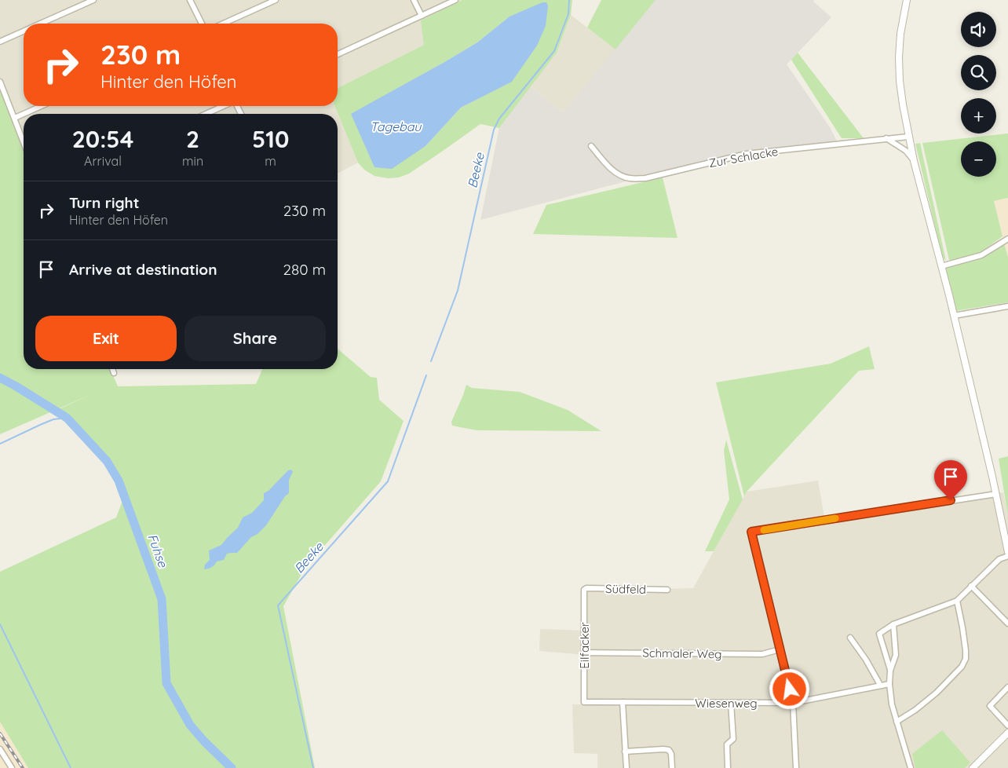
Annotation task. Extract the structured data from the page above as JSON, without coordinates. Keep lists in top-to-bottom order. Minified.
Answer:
{"streets":{"street":["Zur Schlacke","Südfeld","Eilfacker","Schmaler Weg","Wiesenweg"]},"crossings":[["Südfeld","Eilfacker"],["Eilfacker","Schmaler Weg"],["Eilfacker","Wiesenweg"]],"water":["Tagebau","Beeke","Fuhse"],"page":{"map_buttons":["+","−"],"turn":["230 m","Hinter den Höfen"],"eta":["20:54","Arrival","2","min","510","m"],"list":[{"name":"Turn right","note":"Hinter den Höfen","value":"230 m"},{"name":"Arrive at destination","value":"280 m"}],"buttons":["Exit","Share"]}}
